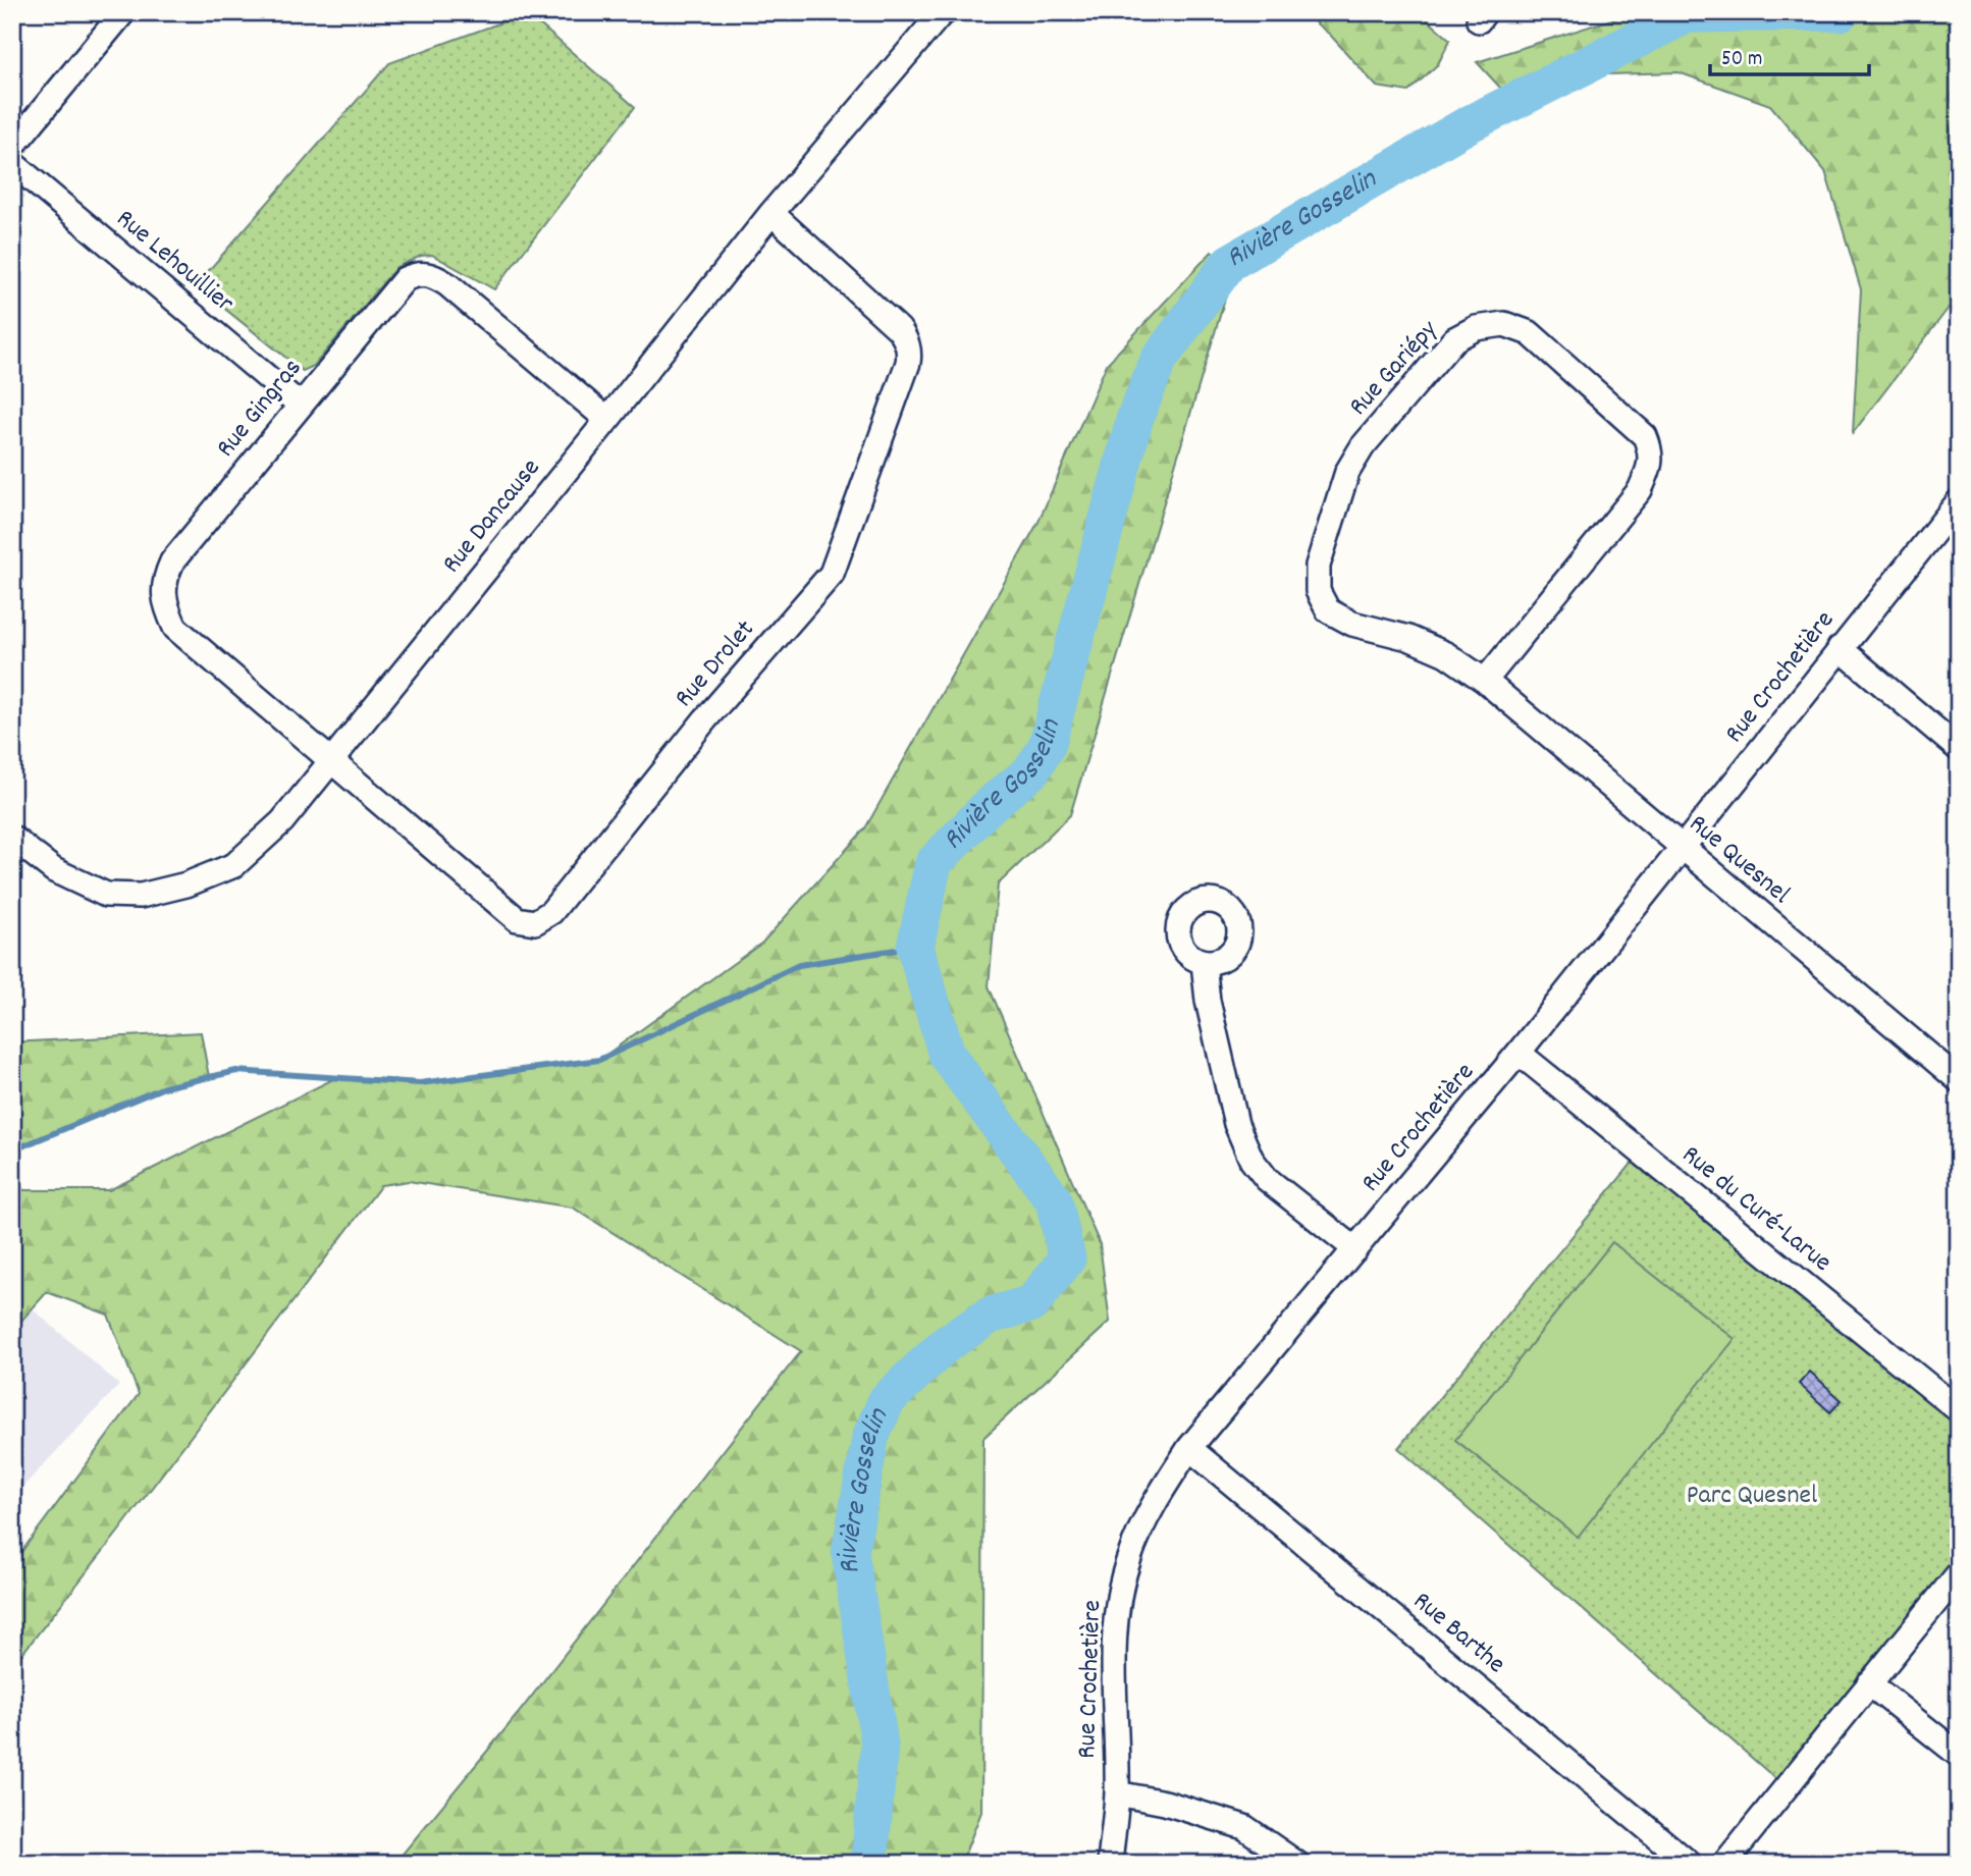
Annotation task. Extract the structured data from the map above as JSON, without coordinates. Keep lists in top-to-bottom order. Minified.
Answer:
{"streets":{"street":["Rue Lehouillier","Rue Gariépy","Rue Gingras","Rue Dancause","Rue Drolet","Rue Crochetière","Rue Quesnel","Rue du Curé-Larue","Rue Barthe"]},"crossings":[["Rue Lehouillier","Rue Gingras"],["Rue Gariépy","Rue Quesnel"],["Rue Gingras","Rue Dancause"],["Rue Gingras","Rue Drolet"],["Rue Dancause","Rue Drolet"],["Rue Crochetière","Rue Quesnel"],["Rue Crochetière","Rue du Curé-Larue"],["Rue Crochetière","Rue Barthe"]],"water":["Rivière Gosselin"],"parks":["Parc Quesnel"],"scale_bar":"50 m"}
